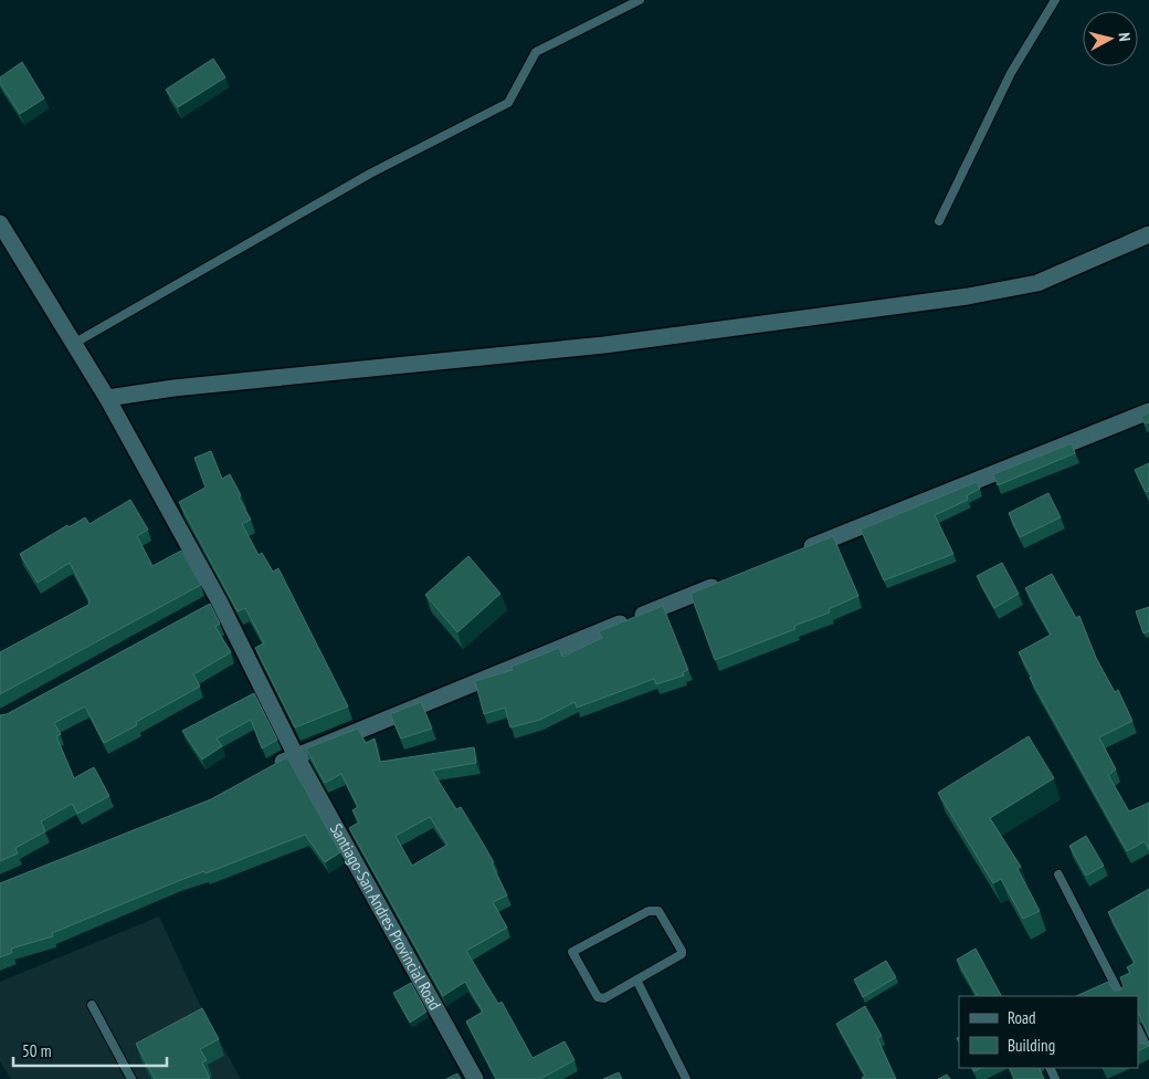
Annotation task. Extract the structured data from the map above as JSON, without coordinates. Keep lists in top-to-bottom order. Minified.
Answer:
{"streets":{"street":["Santiago-San Andres Provincial Road"]},"legend":["Road","Building"],"scale_bar":"50 m","north":"right"}
